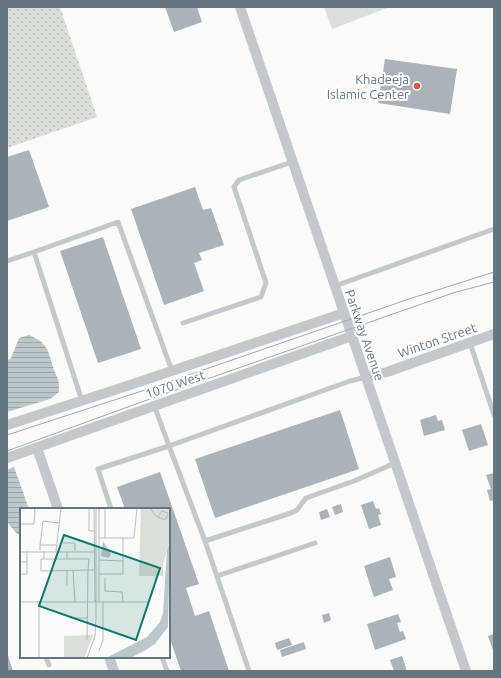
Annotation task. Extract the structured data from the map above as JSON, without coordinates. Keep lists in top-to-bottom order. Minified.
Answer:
{"streets":{"street":["Parkway Avenue","Winton Street","1070 West"]},"crossings":[["Parkway Avenue","Winton Street"],["Parkway Avenue","1070 West"]],"places":["Khadeeja Islamic Center"]}
